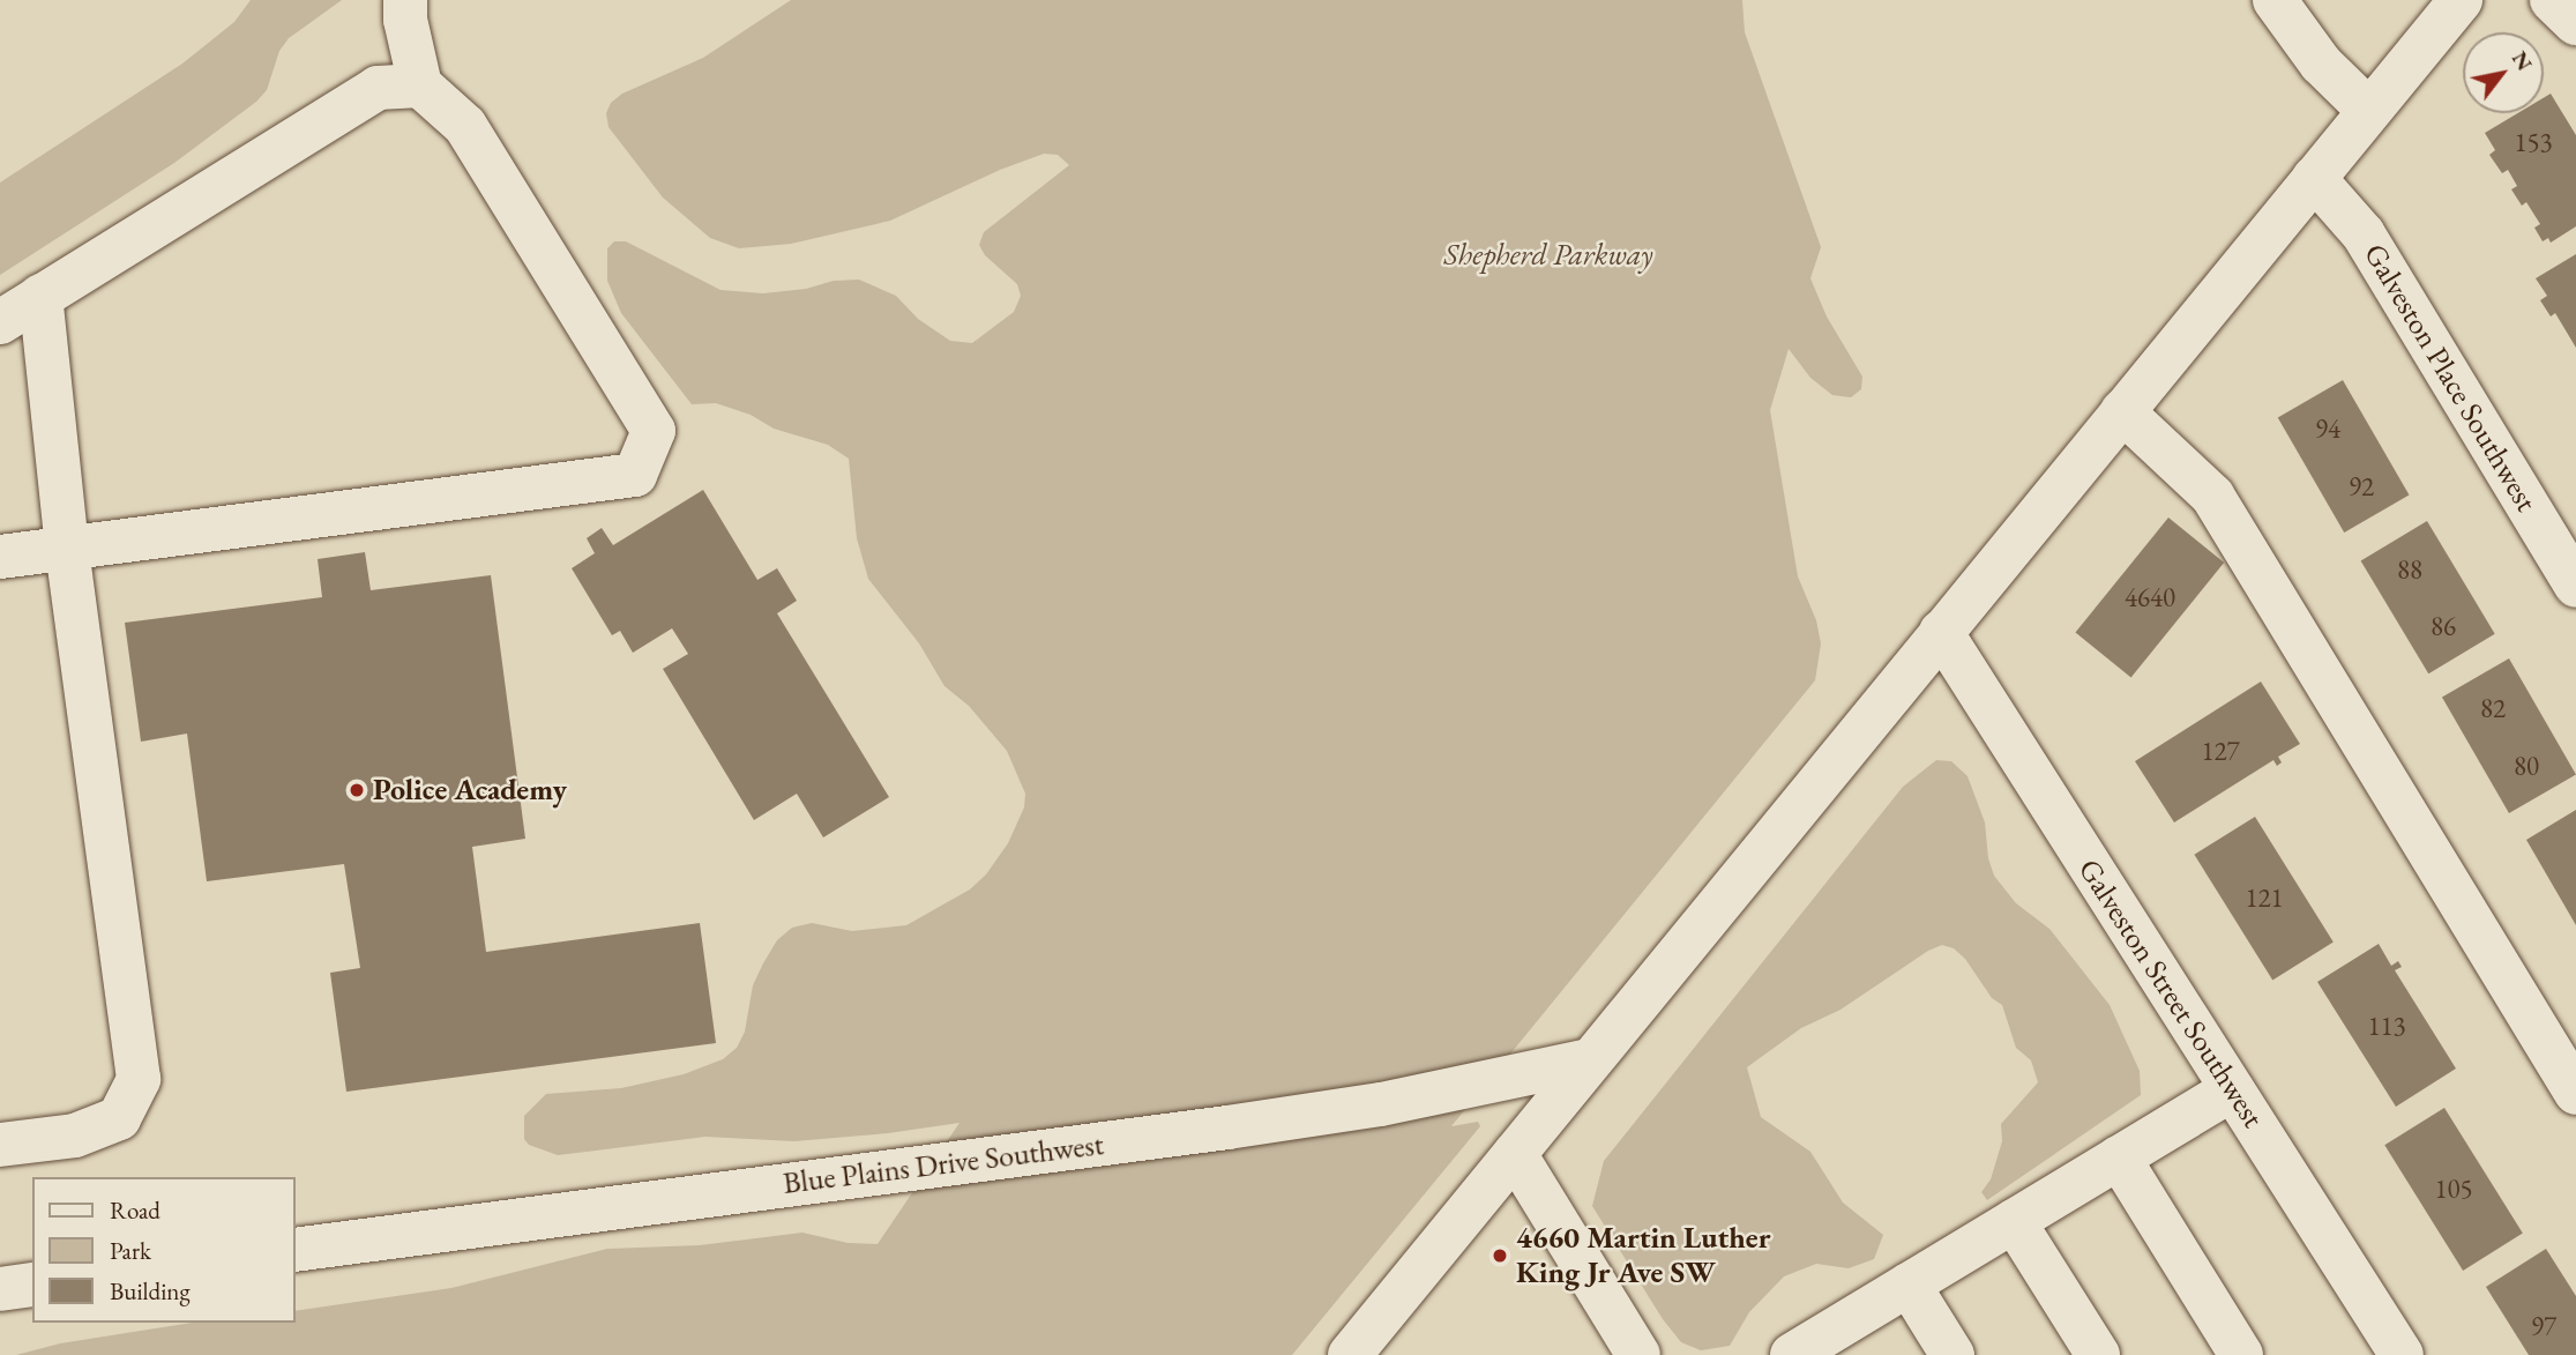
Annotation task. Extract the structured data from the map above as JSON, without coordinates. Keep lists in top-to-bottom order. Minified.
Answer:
{"streets":{"street":["Galveston Place Southwest","Galveston Street Southwest","Blue Plains Drive Southwest"]},"parks":["Shepherd Parkway"],"places":["Police Academy","4660 Martin Luther King Jr Ave SW"],"house_numbers":["153","94","92","88","4640","86","82","127","80","121","113","105","97"],"legend":["Road","Park","Building"],"north":"top right"}
